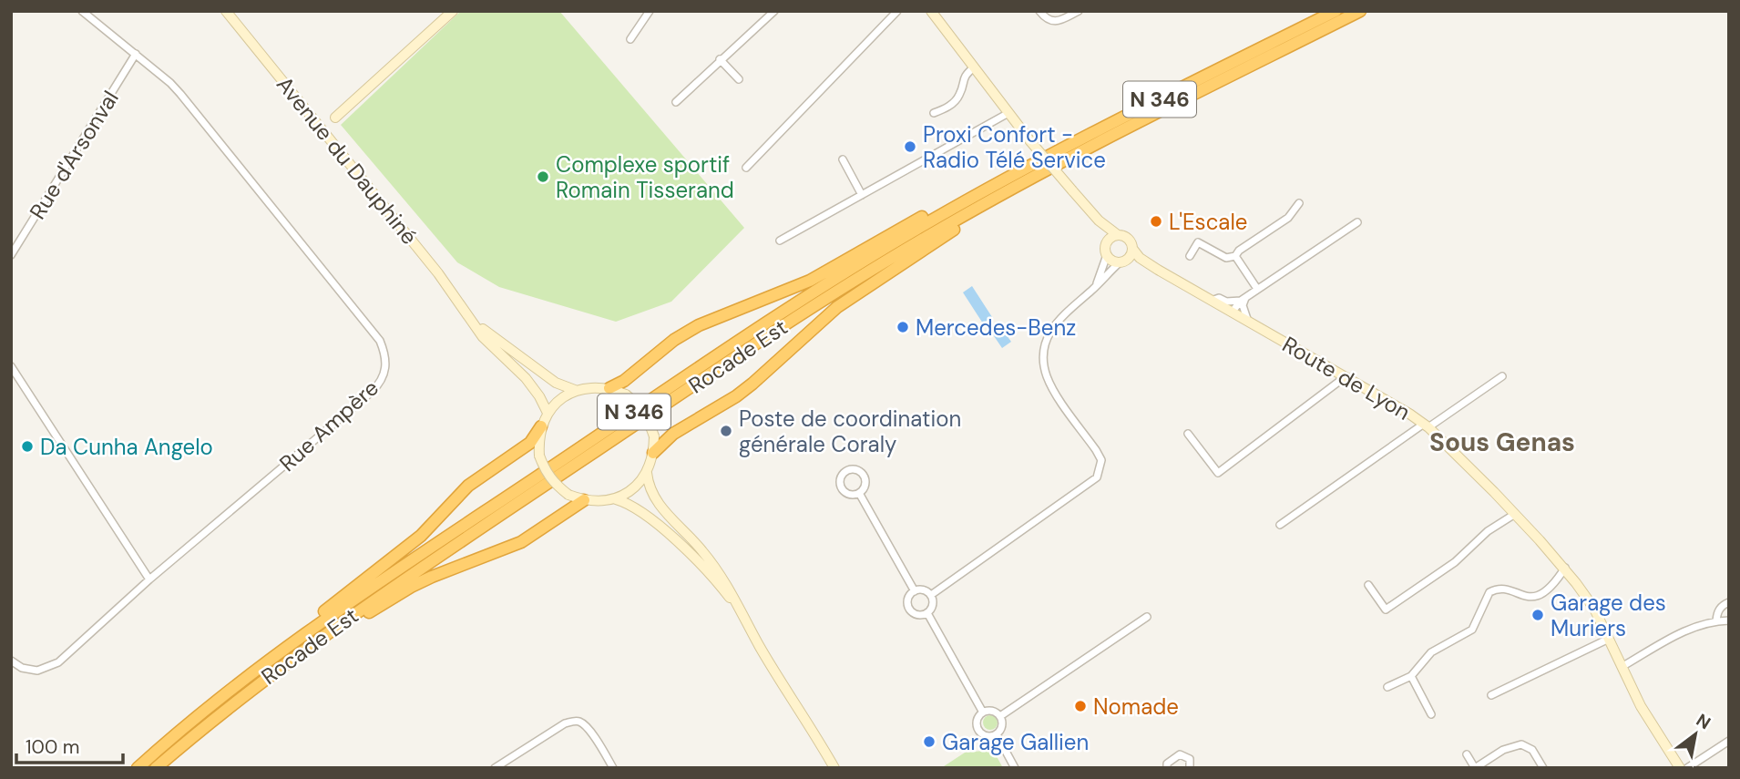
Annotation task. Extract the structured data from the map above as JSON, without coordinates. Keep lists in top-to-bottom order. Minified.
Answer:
{"streets":{"highway":["N 346","Rocade Est"],"main road":["Avenue du Dauphiné","Route de Lyon"],"street":["Rue d'Arsonval","Rue Ampère"]},"crossings":[["Rue d'Arsonval","Rue Ampère"]],"districts":["Sous Genas"],"places":["Proxi Confort - Radio Télé Service","Complexe sportif Romain Tisserand","L'Escale","Mercedes-Benz","Poste de coordination générale Coraly","Da Cunha Angelo","Garage des Muriers","Nomade","Garage Gallien"],"scale_bar":"100 m","north":"top right"}
